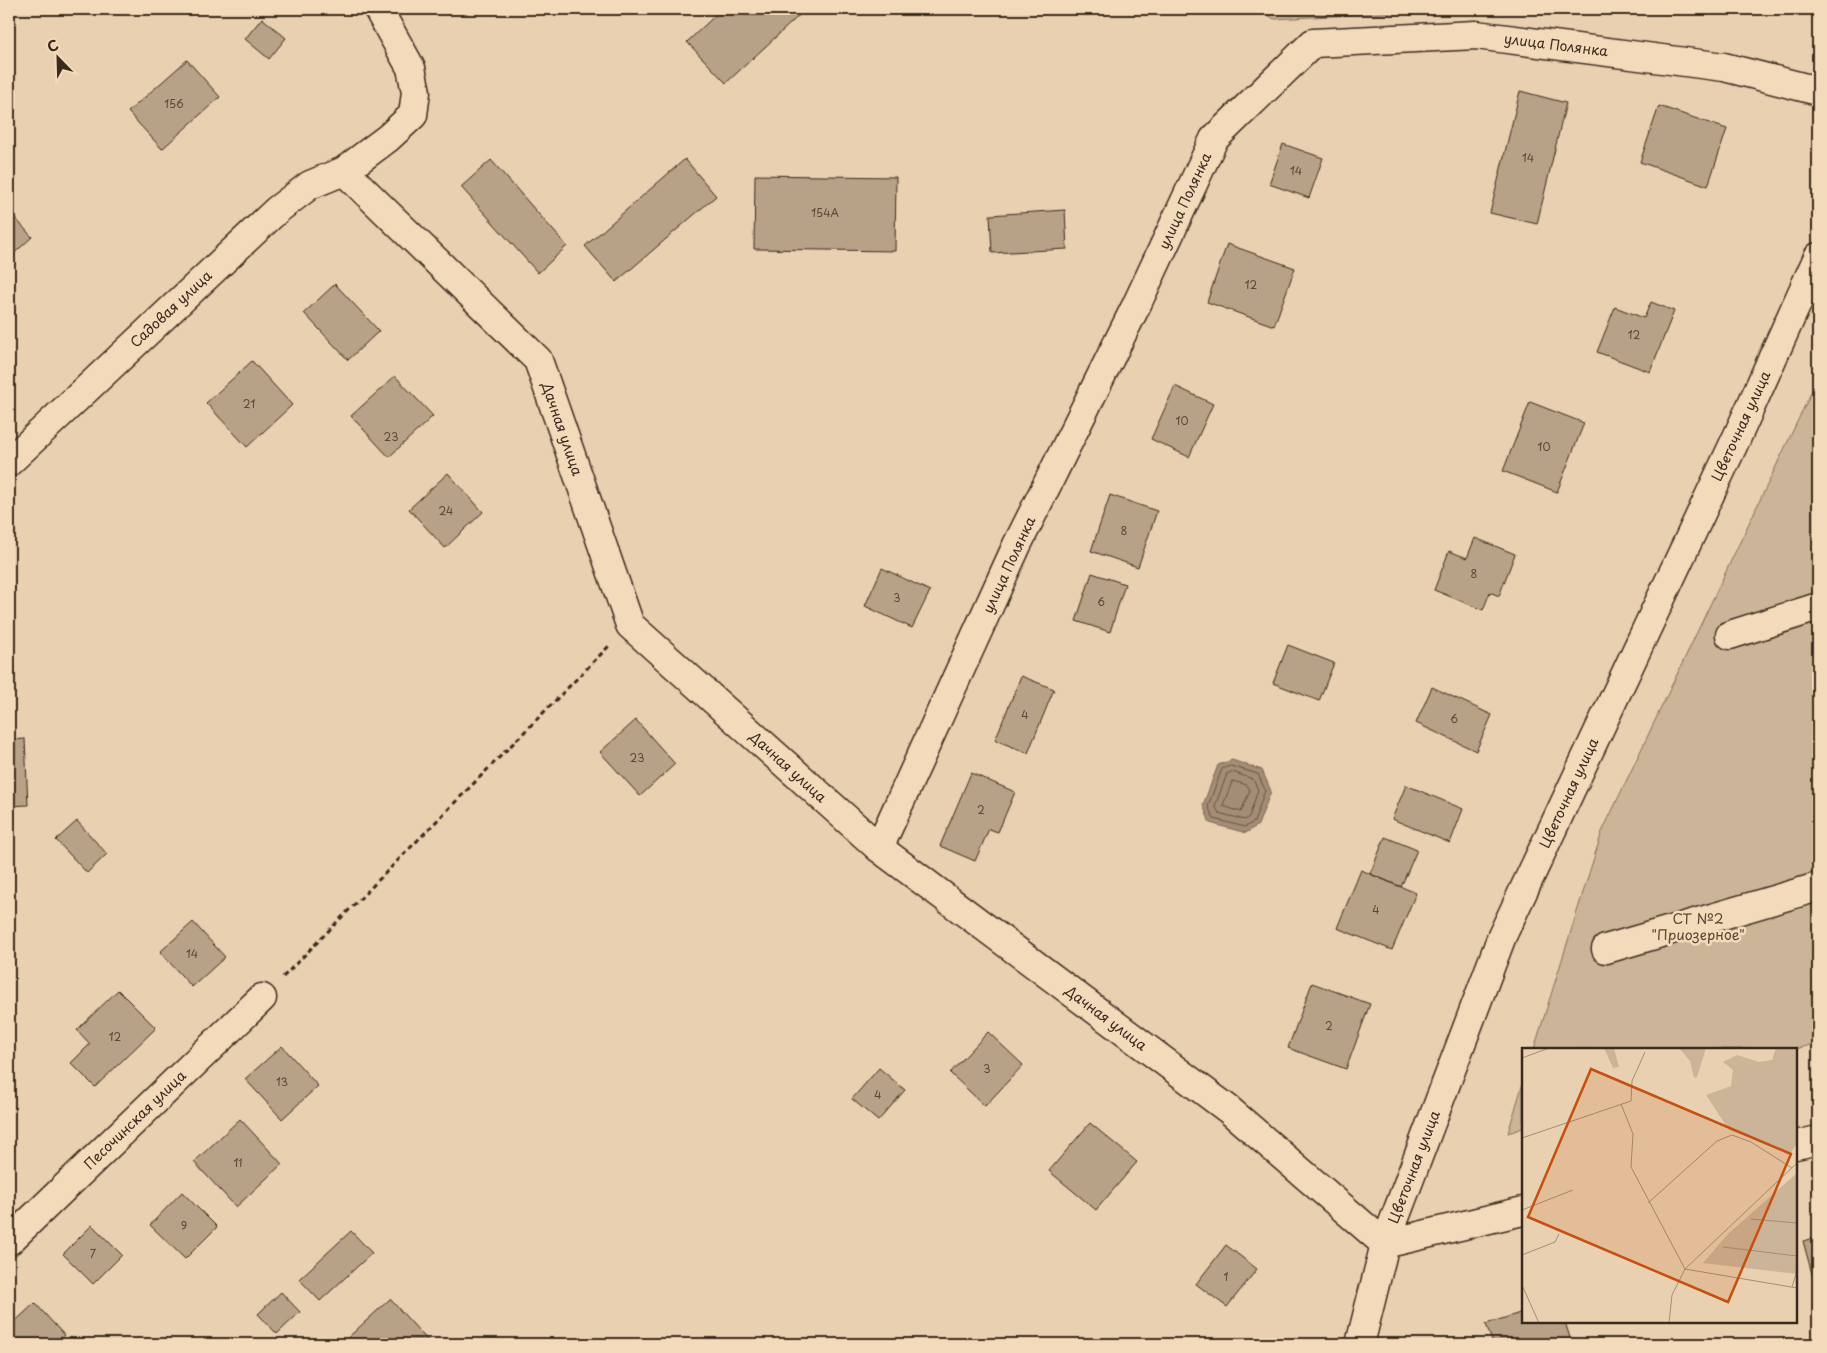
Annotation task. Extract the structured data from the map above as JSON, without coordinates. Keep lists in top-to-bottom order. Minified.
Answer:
{"streets":{"street":["улица Полянка","Садовая улица","Цветочная улица","Дачная улица","Песочинская улица"]},"crossings":[["улица Полянка","Дачная улица"],["Садовая улица","Дачная улица"],["Цветочная улица","Дачная улица"]],"parks":["СТ №2 \"Приозерное\""],"house_numbers":["156","14","14","154А","12","12","21","10","23","10","24","8","8","3","6","4","6","23","2","4","14","2","12","3","13","4","11","9","7","1"],"north":"top left"}
